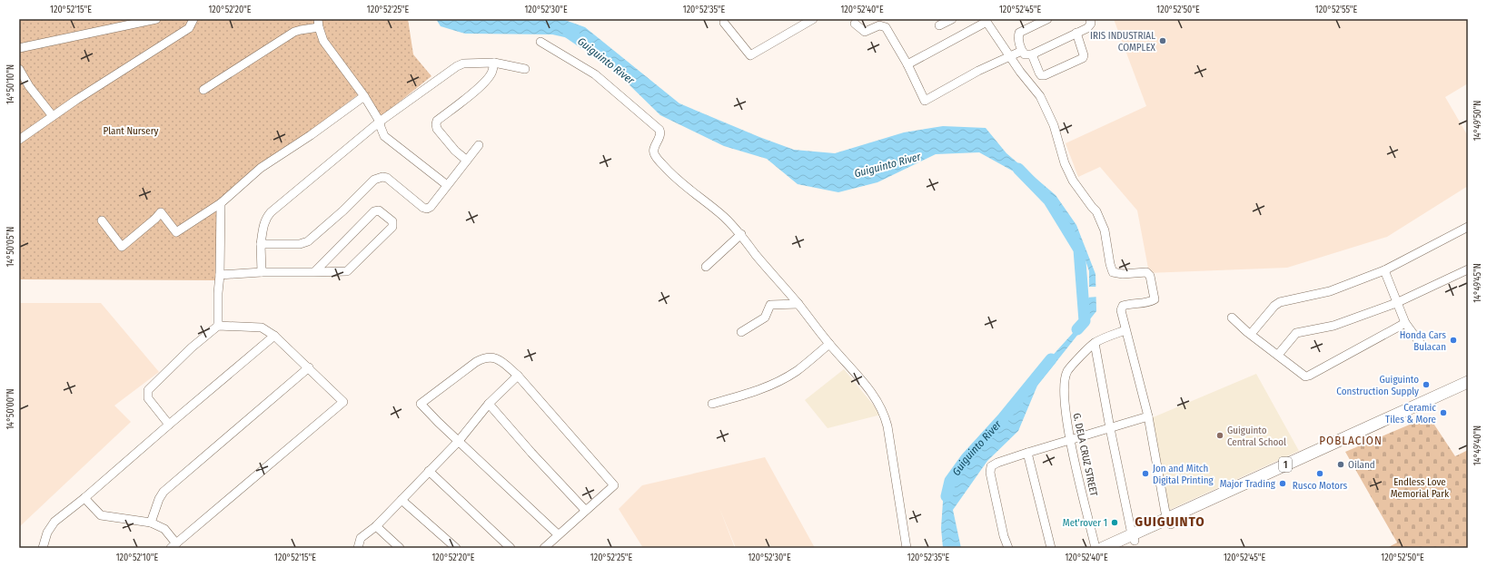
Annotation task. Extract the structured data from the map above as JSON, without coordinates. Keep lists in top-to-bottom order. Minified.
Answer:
{"streets":{"highway":["1"],"street":["G. DELA CRUZ STREET"]},"districts":["POBLACION","GUIGUINTO"],"water":["Guiguinto River"],"parks":["Plant Nursery","Endless Love Memorial Park"],"places":["IRIS INDUSTRIAL COMPLEX","Honda Cars Bulacan","Guiguinto Construction Supply","Ceramic Tiles & More","Guiguinto Central School","Oiland","Jon and Mitch Digital Printing","Rusco Motors","Major Trading","Met'rover 1"],"coordinates":["120°52'15\"E","120°52'20\"E","120°52'25\"E","120°52'30\"E","120°52'35\"E","120°52'40\"E","120°52'45\"E","120°52'50\"E","120°52'55\"E","14°50'10\"N","14°49'50\"N","14°50'05\"N","14°49'45\"N","14°50'00\"N","14°49'40\"N","120°52'10\"E"]}
